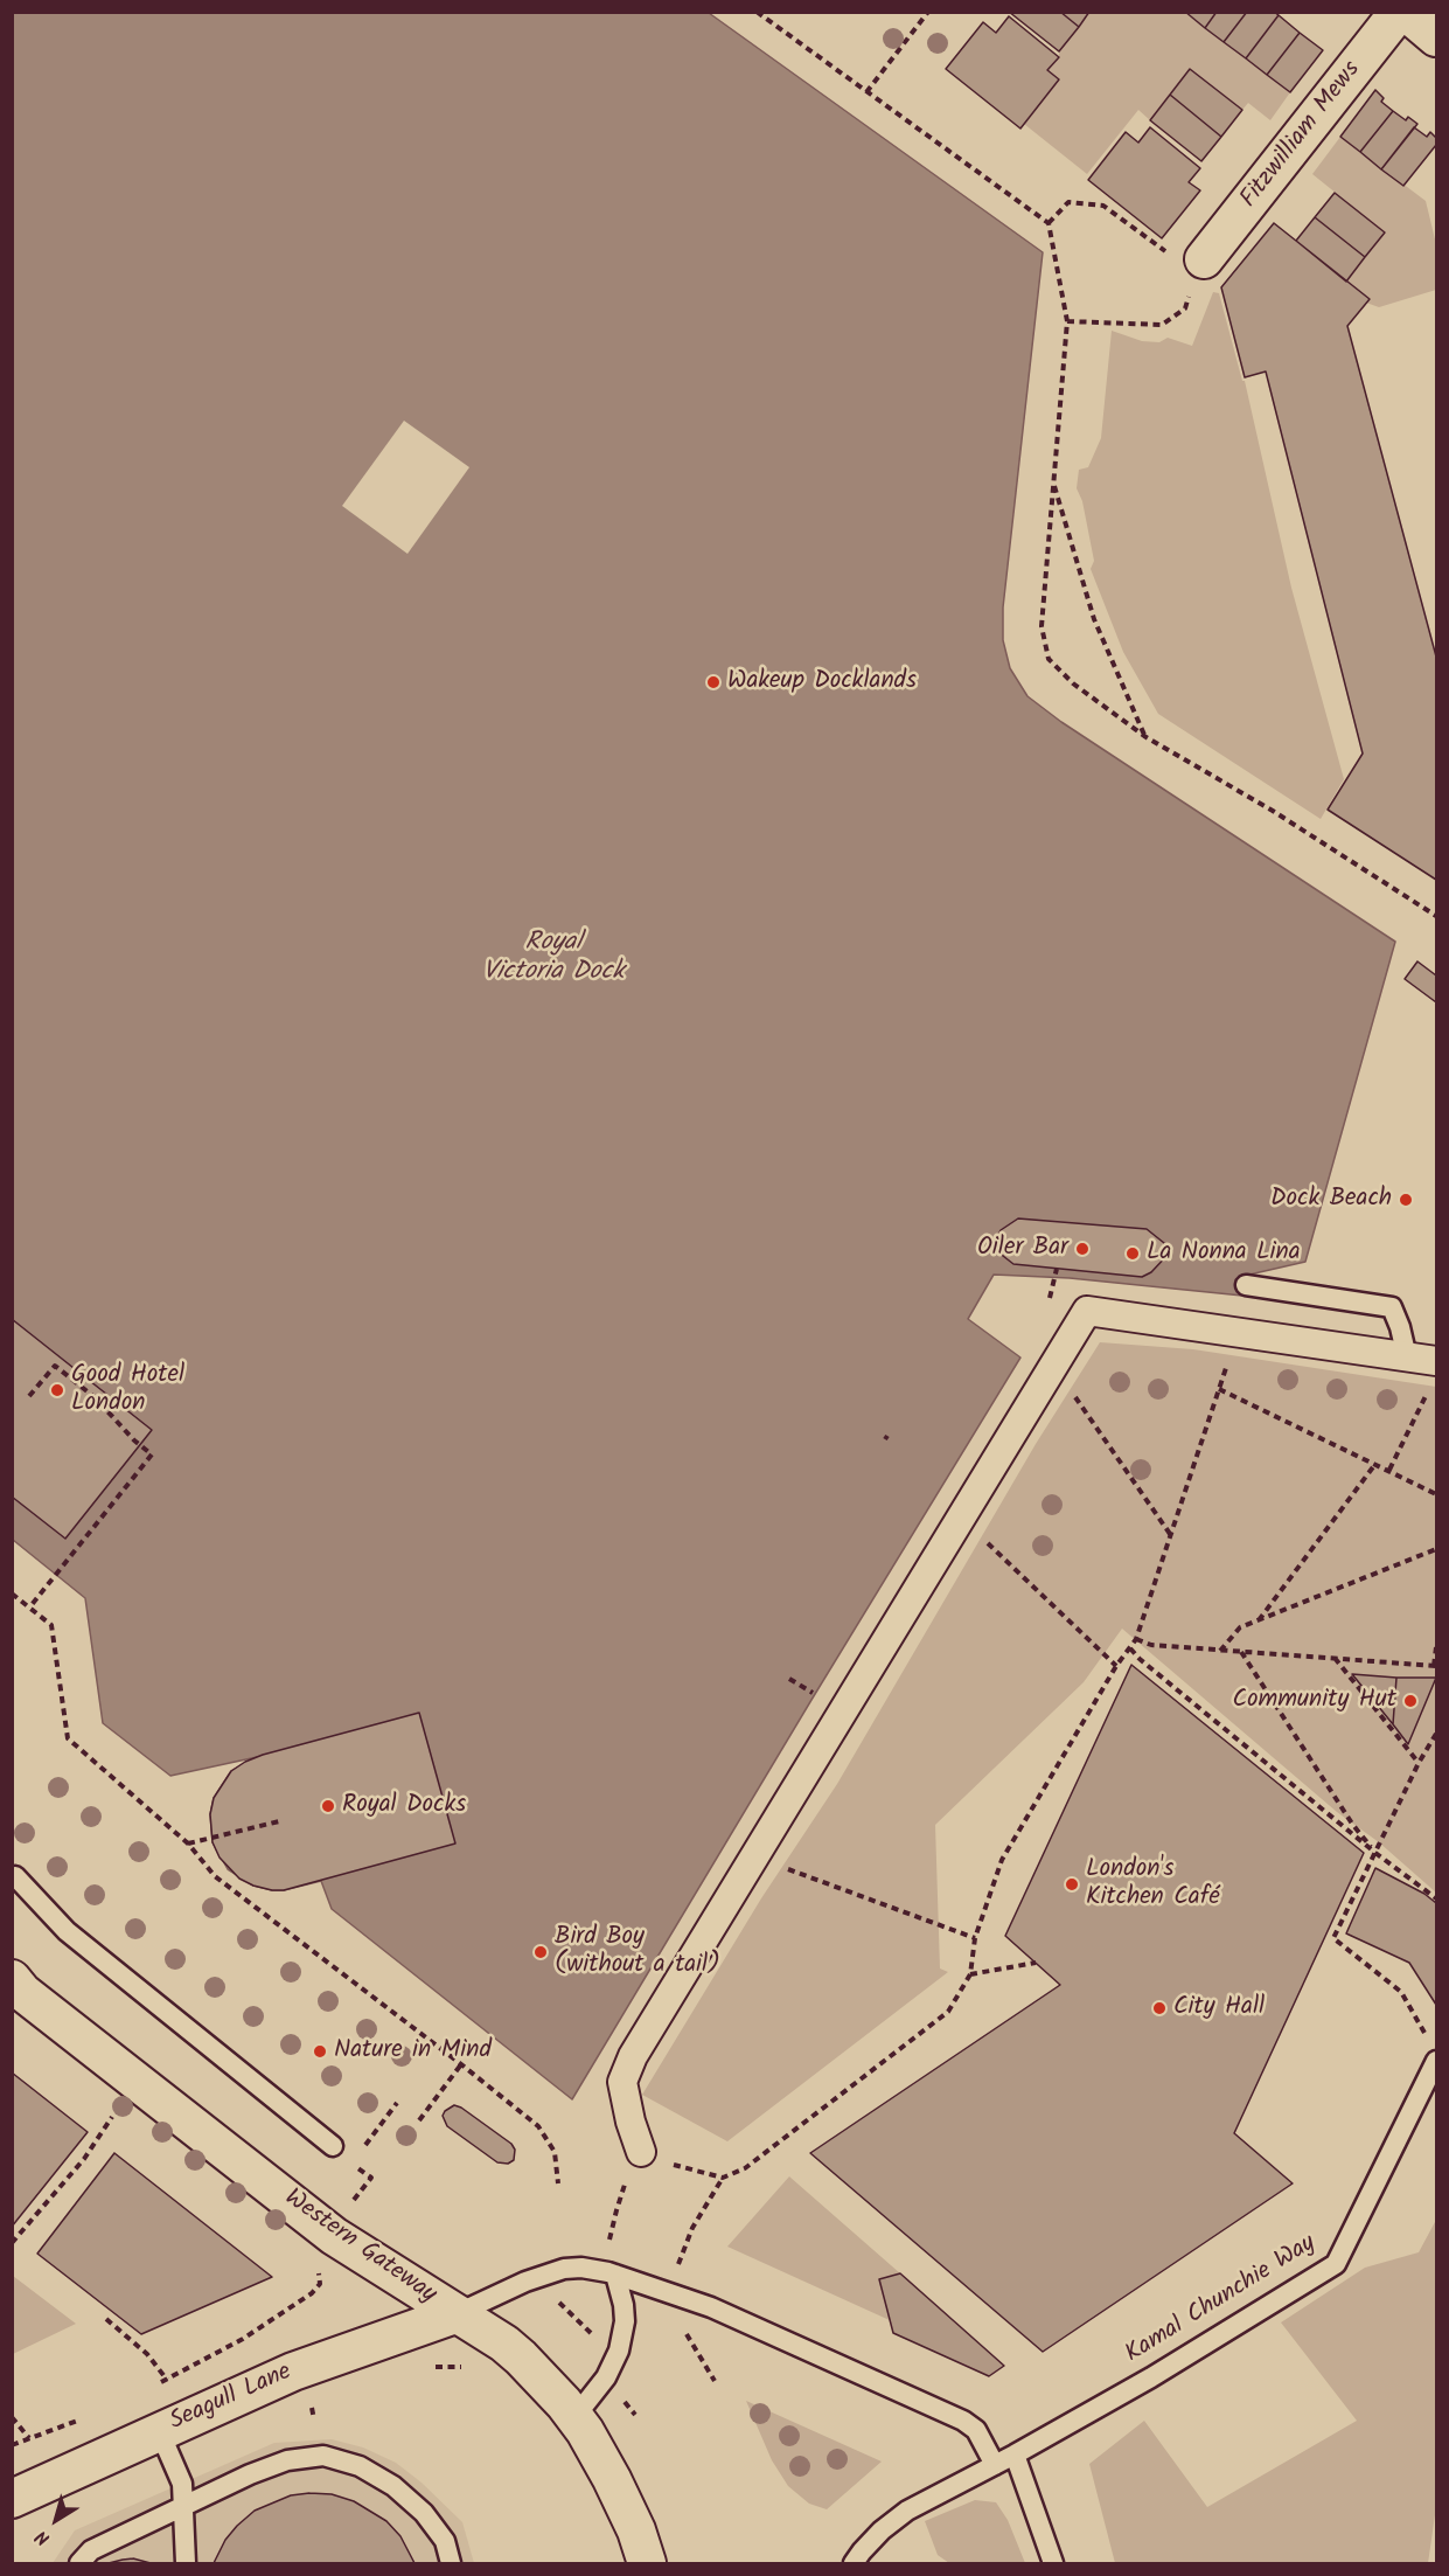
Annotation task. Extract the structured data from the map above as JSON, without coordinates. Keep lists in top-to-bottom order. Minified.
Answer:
{"streets":{"street":["Fitzwilliam Mews","Western Gateway","Seagull Lane"],"lane":["Kamal Chunchie Way"]},"crossings":[["Western Gateway","Seagull Lane"]],"water":["Royal Victoria Dock"],"places":["Wakeup Docklands","Dock Beach","Oiler Bar","La Nonna Lina","Good Hotel London","Community Hut","Royal Docks","London's Kitchen Café","Bird Boy (without a tail)","City Hall","Nature in Mind"],"north":"bottom left"}
